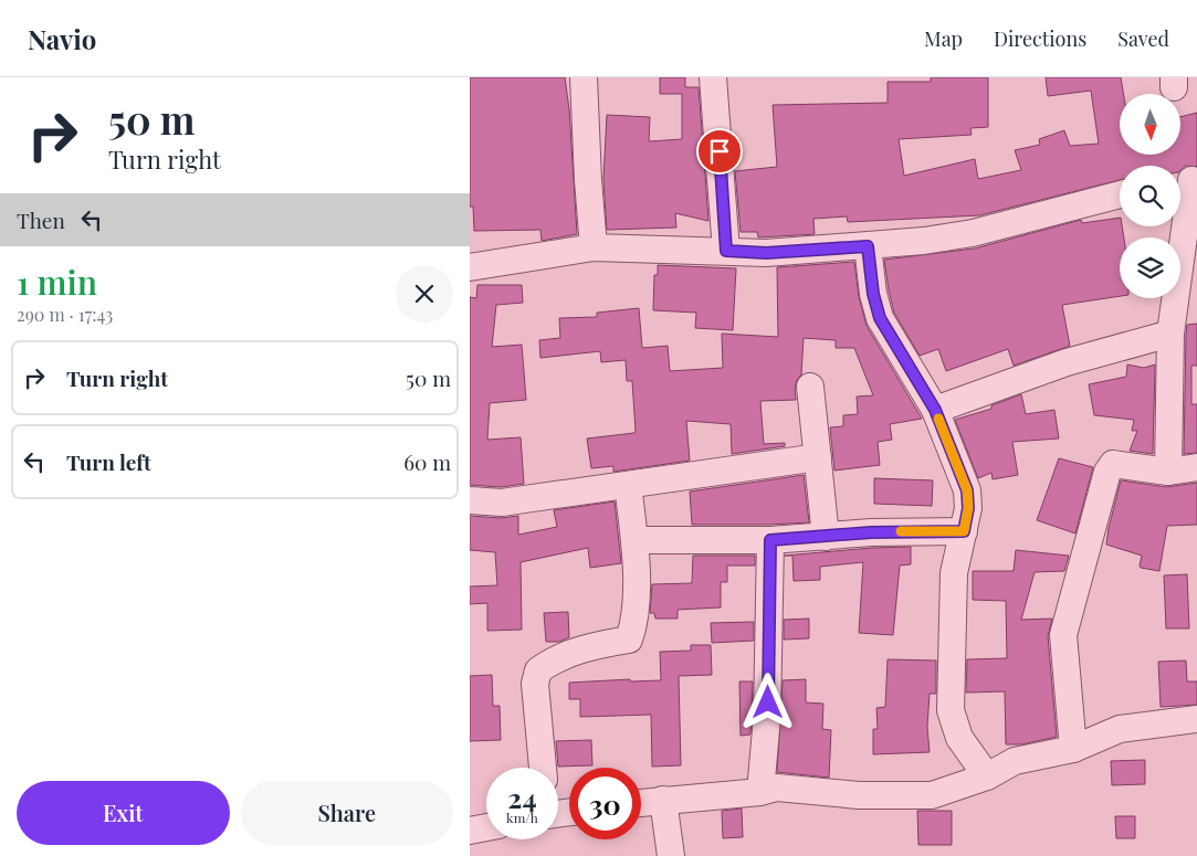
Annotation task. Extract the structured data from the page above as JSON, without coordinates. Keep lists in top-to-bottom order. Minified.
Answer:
{"north":"bottom","page":{"header":"Navio","nav":["Map","Directions","Saved"],"turn":["50 m","Turn right"],"then":"Then","heading":["1 min","290 m · 17:43"],"list":[{"name":"Turn right","value":"50 m"},{"name":"Turn left","value":"60 m"}],"speed":"24 km/h","limit":"30","buttons":["Exit","Share"]}}
